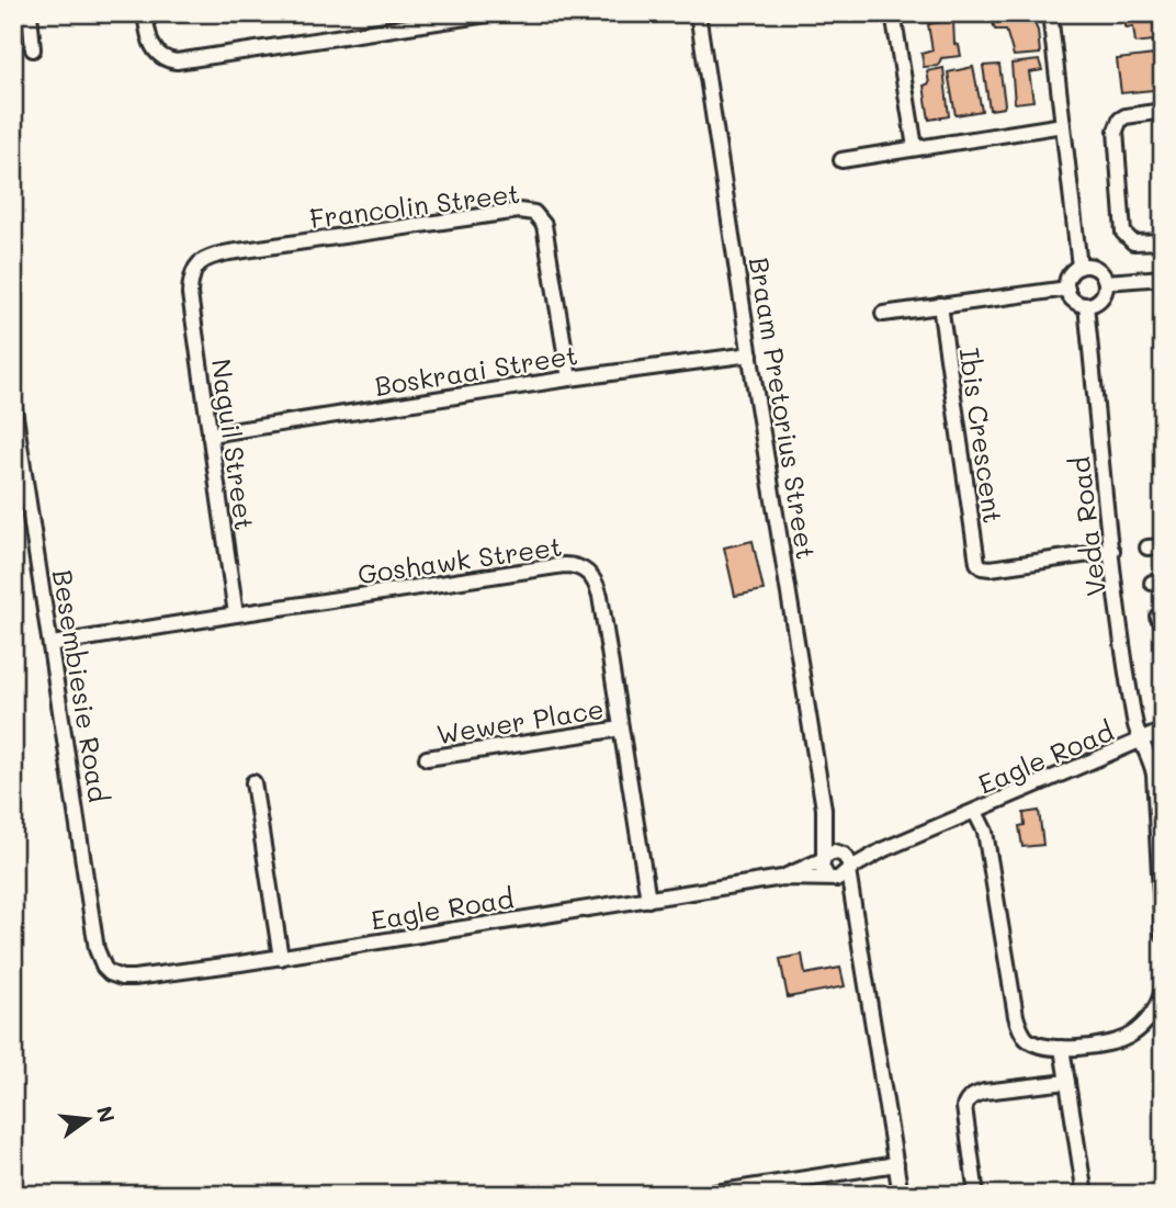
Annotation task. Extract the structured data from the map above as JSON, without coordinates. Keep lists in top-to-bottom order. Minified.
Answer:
{"streets":{"street":["Francolin Street","Boskraai Street","Braam Pretorius Street","Ibis Crescent","Naguil Street","Veda Road","Goshawk Street","Besembiesie Road","Wewer Place","Eagle Road"]},"crossings":[["Francolin Street","Boskraai Street"],["Francolin Street","Naguil Street"],["Boskraai Street","Braam Pretorius Street"],["Boskraai Street","Naguil Street"],["Braam Pretorius Street","Eagle Road"],["Ibis Crescent","Veda Road"],["Naguil Street","Goshawk Street"],["Veda Road","Eagle Road"],["Goshawk Street","Besembiesie Road"],["Goshawk Street","Wewer Place"],["Goshawk Street","Eagle Road"],["Besembiesie Road","Eagle Road"]],"north":"right"}
